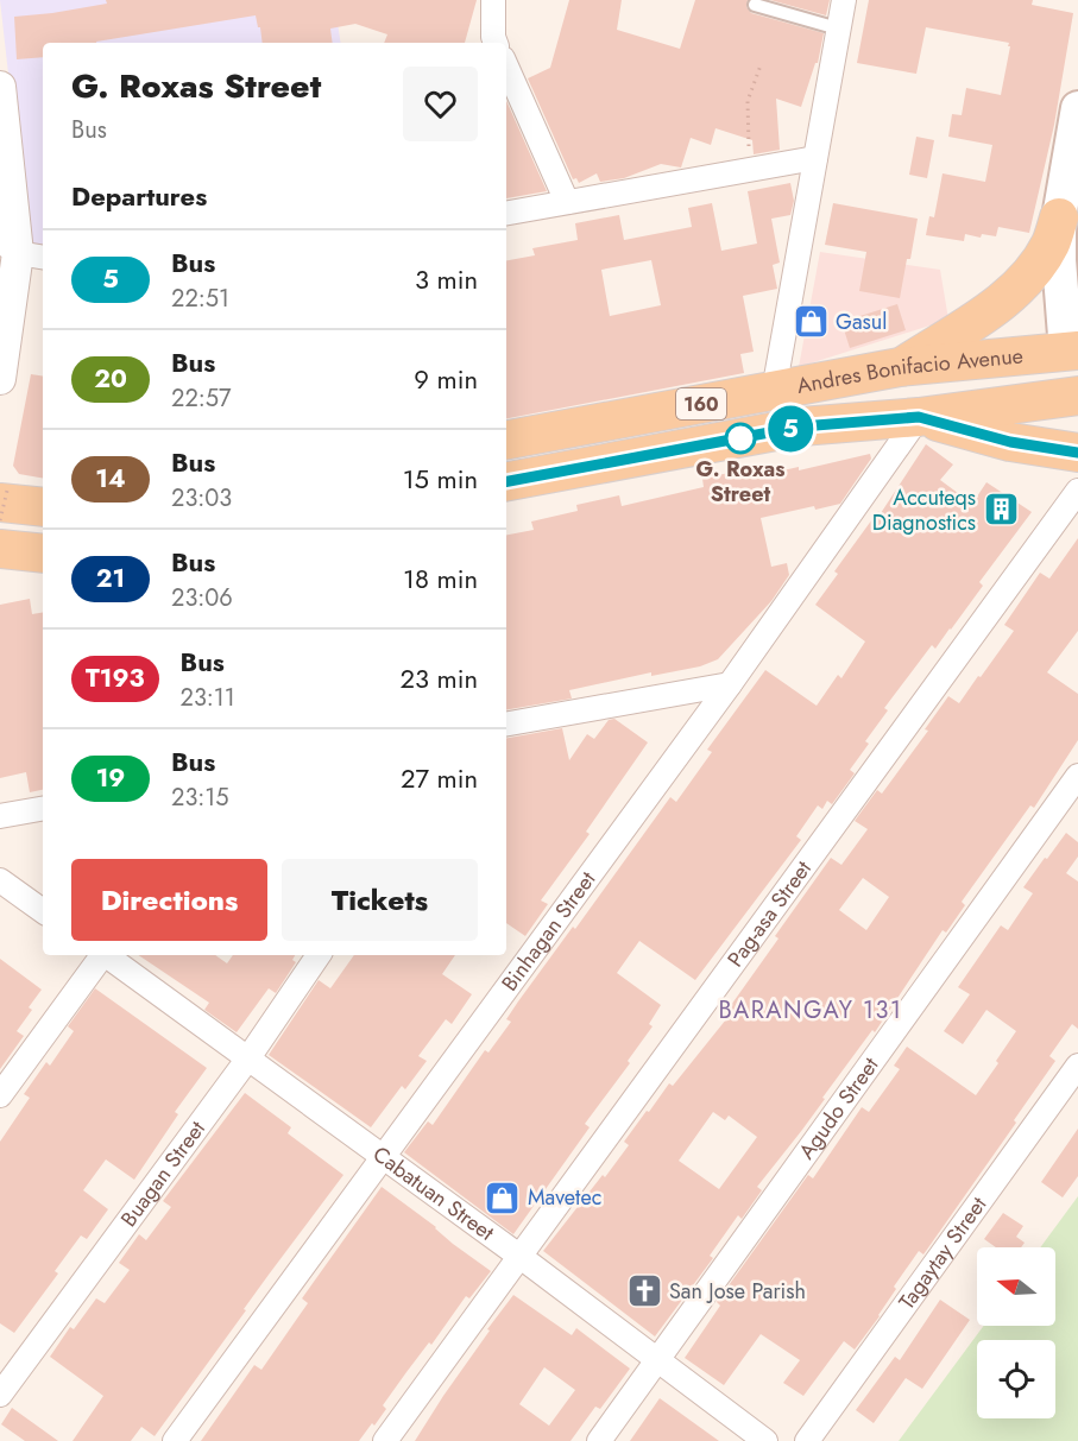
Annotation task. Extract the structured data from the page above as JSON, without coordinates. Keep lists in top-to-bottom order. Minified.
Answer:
{"streets":{"main road":["Andres Bonifacio Avenue","160"],"street":["Pag-asa Street","Binhagan Street","Agudo Street","Buagan Street","Cabatuan Street","Tagaytay Street"]},"crossings":[["Andres Bonifacio Avenue","Binhagan Street"],["Pag-asa Street","Cabatuan Street"],["Binhagan Street","Cabatuan Street"],["Agudo Street","Cabatuan Street"],["Buagan Street","Cabatuan Street"]],"districts":["BARANGAY 131"],"places":{"shop":["Gasul","Mavetec"],"other":["G. Roxas Street"],"building":["Accuteqs Diagnostics"],"church":["San Jose Parish"]},"lines":["bus line 5"],"north":"left","page":{"on_map":"5","heading":[["G. Roxas Street","Bus"],"Departures"],"list":[{"mark":"5","name":"Bus","note":"22:51","value":"3 min"},{"mark":"20","name":"Bus","note":"22:57","value":"9 min"},{"mark":"14","name":"Bus","note":"23:03","value":"15 min"},{"mark":"21","name":"Bus","note":"23:06","value":"18 min"},{"mark":"T193","name":"Bus","note":"23:11","value":"23 min"},{"mark":"19","name":"Bus","note":"23:15","value":"27 min"}],"buttons":["Directions","Tickets"]}}
